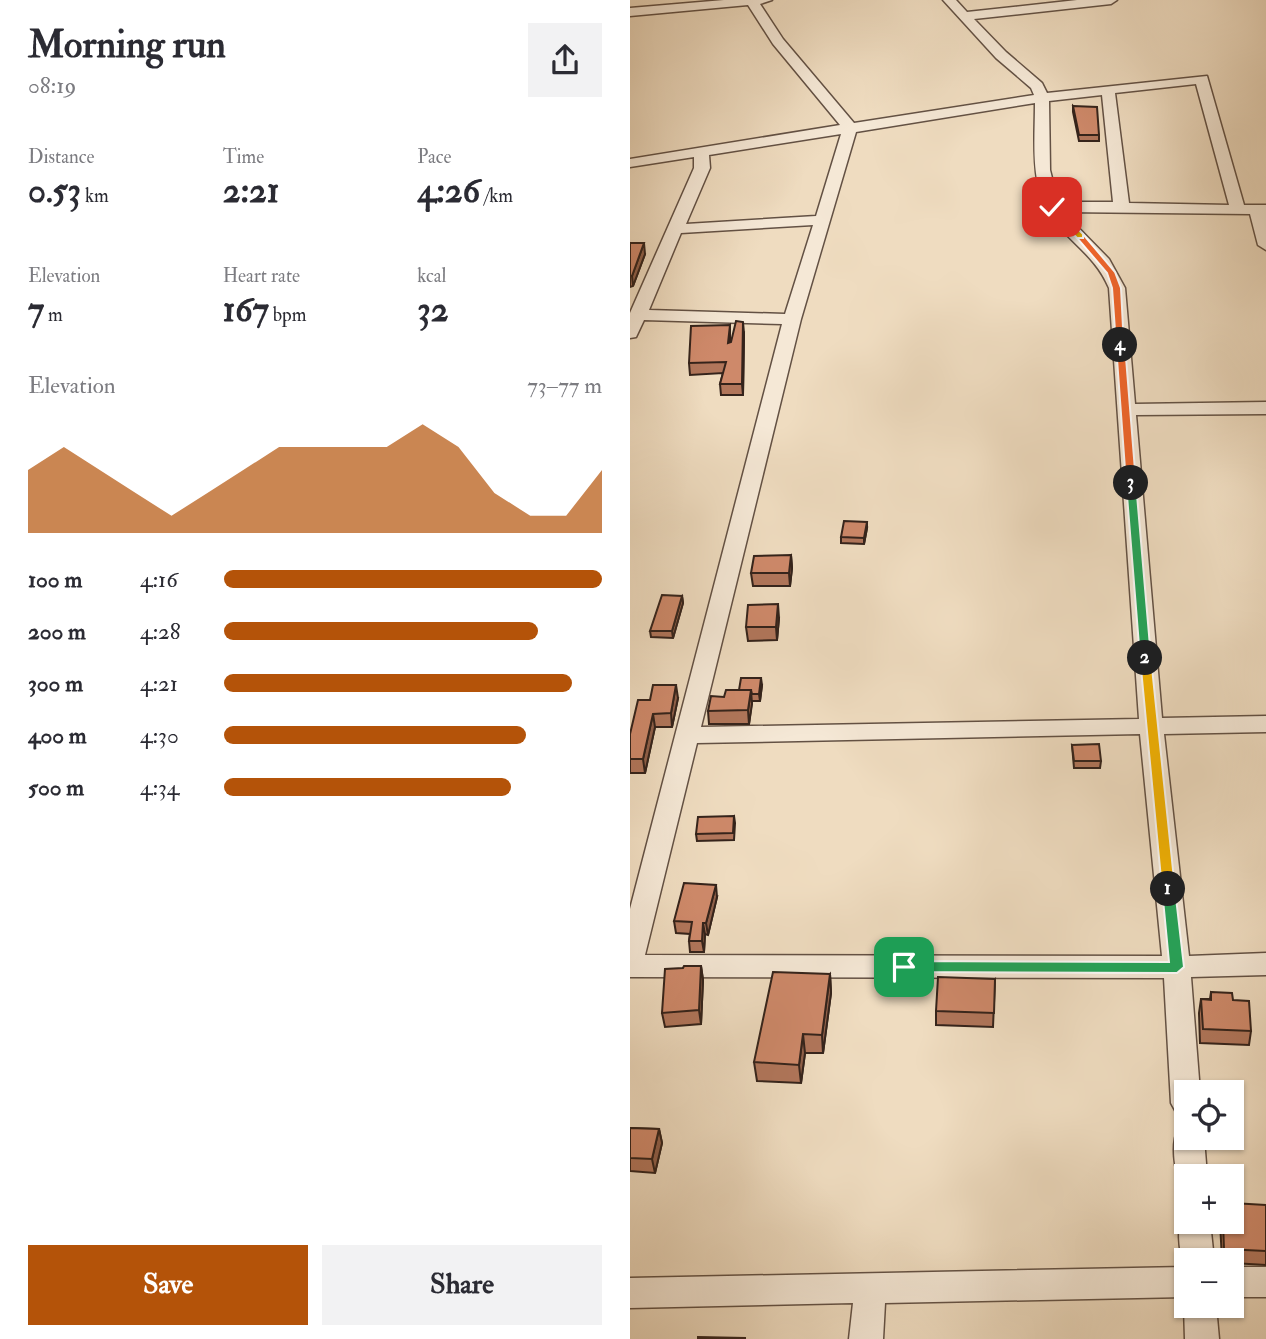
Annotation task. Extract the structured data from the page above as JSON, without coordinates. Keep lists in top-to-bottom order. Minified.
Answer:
{"page":{"heading":["Morning run","08:19"],"stats":[["Distance","0.53 km"],["Time","2:21"],["Pace","4:26 /km"],["Elevation","7 m"],["Heart rate","167 bpm"],["kcal","32"]],"pins":["4","3","2","1"],"chart":["Elevation","73–77 m"],"list":[{"name":"100 m","note":"4:16"},{"name":"200 m","note":"4:28"},{"name":"300 m","note":"4:21"},{"name":"400 m","note":"4:30"},{"name":"500 m","note":"4:34"}],"map_buttons":["+","−"],"buttons":["Save","Share"]}}
